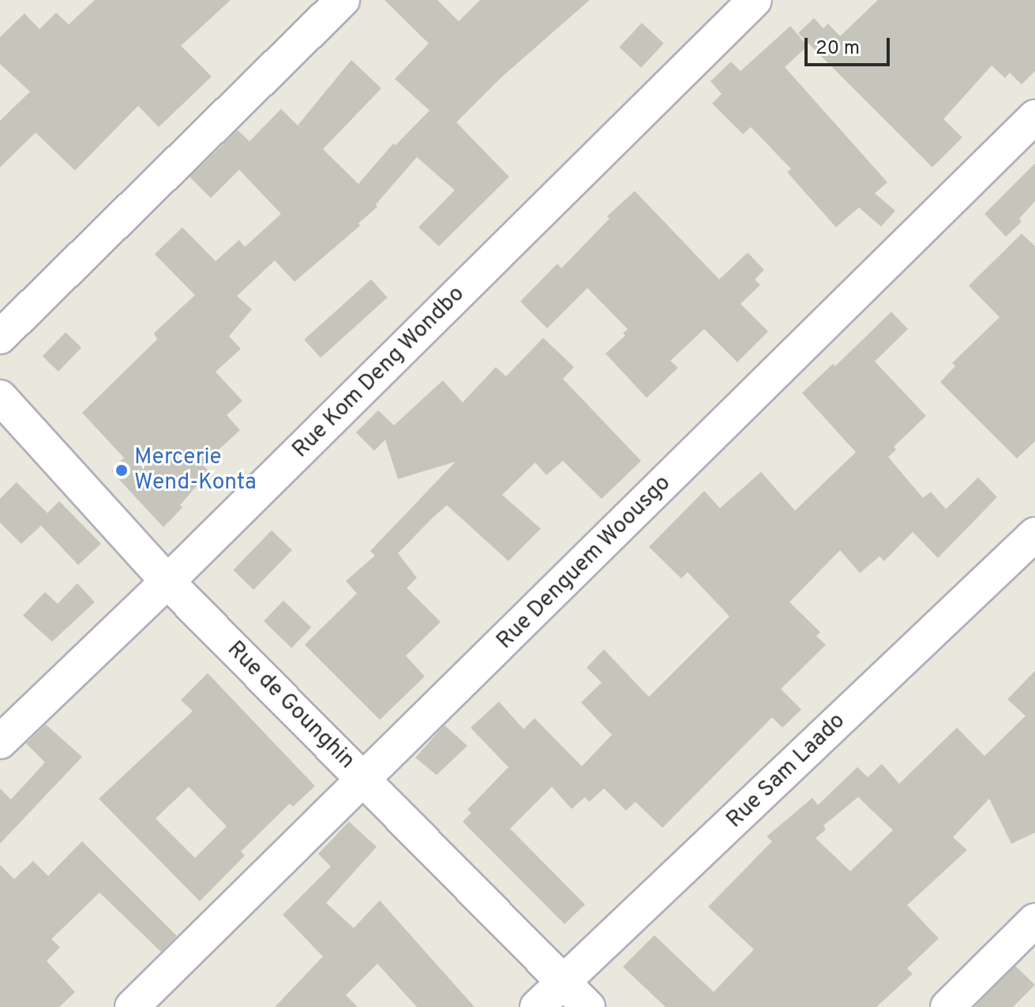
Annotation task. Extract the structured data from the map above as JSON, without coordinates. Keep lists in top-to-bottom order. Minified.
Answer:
{"streets":{"street":["Rue Kom Deng Wondbo","Rue Denguem Woousgo","Rue de Gounghin","Rue Sam Laado"]},"crossings":[["Rue Kom Deng Wondbo","Rue de Gounghin"],["Rue Denguem Woousgo","Rue de Gounghin"],["Rue de Gounghin","Rue Sam Laado"]],"places":["Mercerie Wend-Konta"],"scale_bar":"20 m"}
